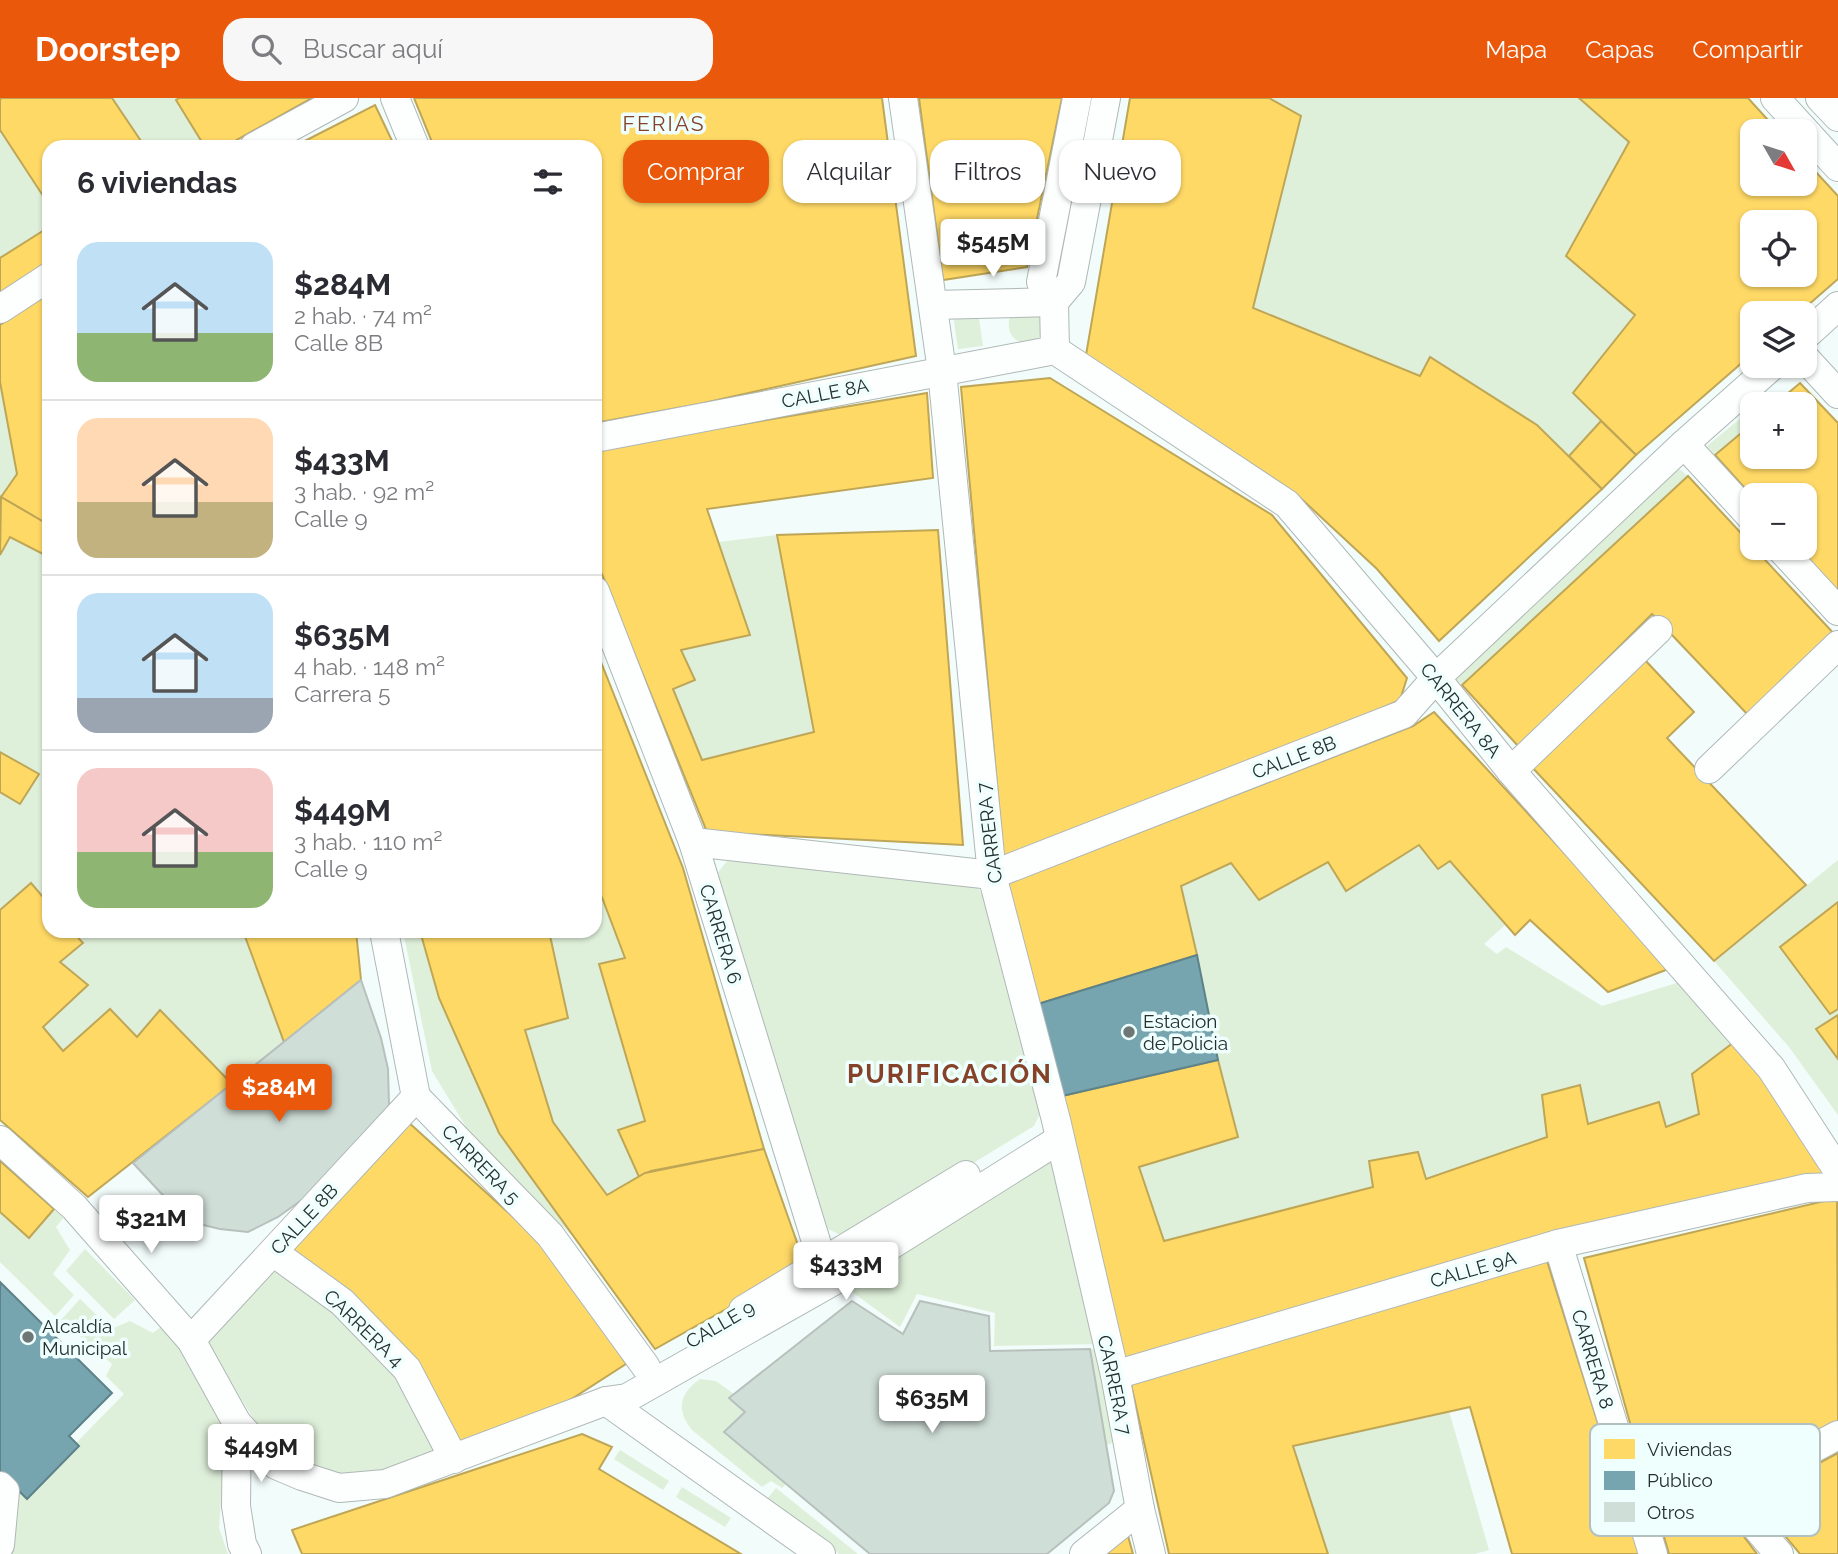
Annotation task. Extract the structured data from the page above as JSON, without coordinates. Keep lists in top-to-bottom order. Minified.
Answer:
{"streets":{"street":["CALLE 8A","CARRERA 8A","CALLE 8B","CARRERA 7","CARRERA 6","CARRERA 5","CALLE 9A","CALLE 9","CARRERA 4","CARRERA 8"]},"crossings":[["CALLE 8A","CARRERA 8A"],["CALLE 8A","CARRERA 7"],["CARRERA 8A","CALLE 8B"],["CALLE 8B","CARRERA 7"],["CALLE 8B","CARRERA 6"],["CALLE 8B","CARRERA 5"],["CALLE 8B","CARRERA 4"],["CARRERA 7","CALLE 9A"],["CARRERA 7","CALLE 9"],["CARRERA 6","CALLE 9"],["CARRERA 5","CALLE 9"],["CALLE 9A","CARRERA 8"],["CALLE 9","CARRERA 4"]],"districts":["FERIAS","PURIFICACIÓN"],"places":["Estacion de Policia","Alcaldía Municipal"],"legend":["Viviendas","Público","Otros"],"north":"bottom right","page":{"header":"Doorstep","search":"Buscar aquí","nav":["Mapa","Capas","Compartir"],"map_buttons":["+","−"],"chip":["Comprar","Alquilar","Filtros","Nuevo"],"heading":"6 viviendas","price":["$545M","$284M","$321M","$433M","$635M","$449M"],"list":[{"name":"$284M","note":"2 hab. · 74 m² · Calle 8B"},{"name":"$433M","note":"3 hab. · 92 m² · Calle 9"},{"name":"$635M","note":"4 hab. · 148 m² · Carrera 5"},{"name":"$449M","note":"3 hab. · 110 m² · Calle 9"}]}}
